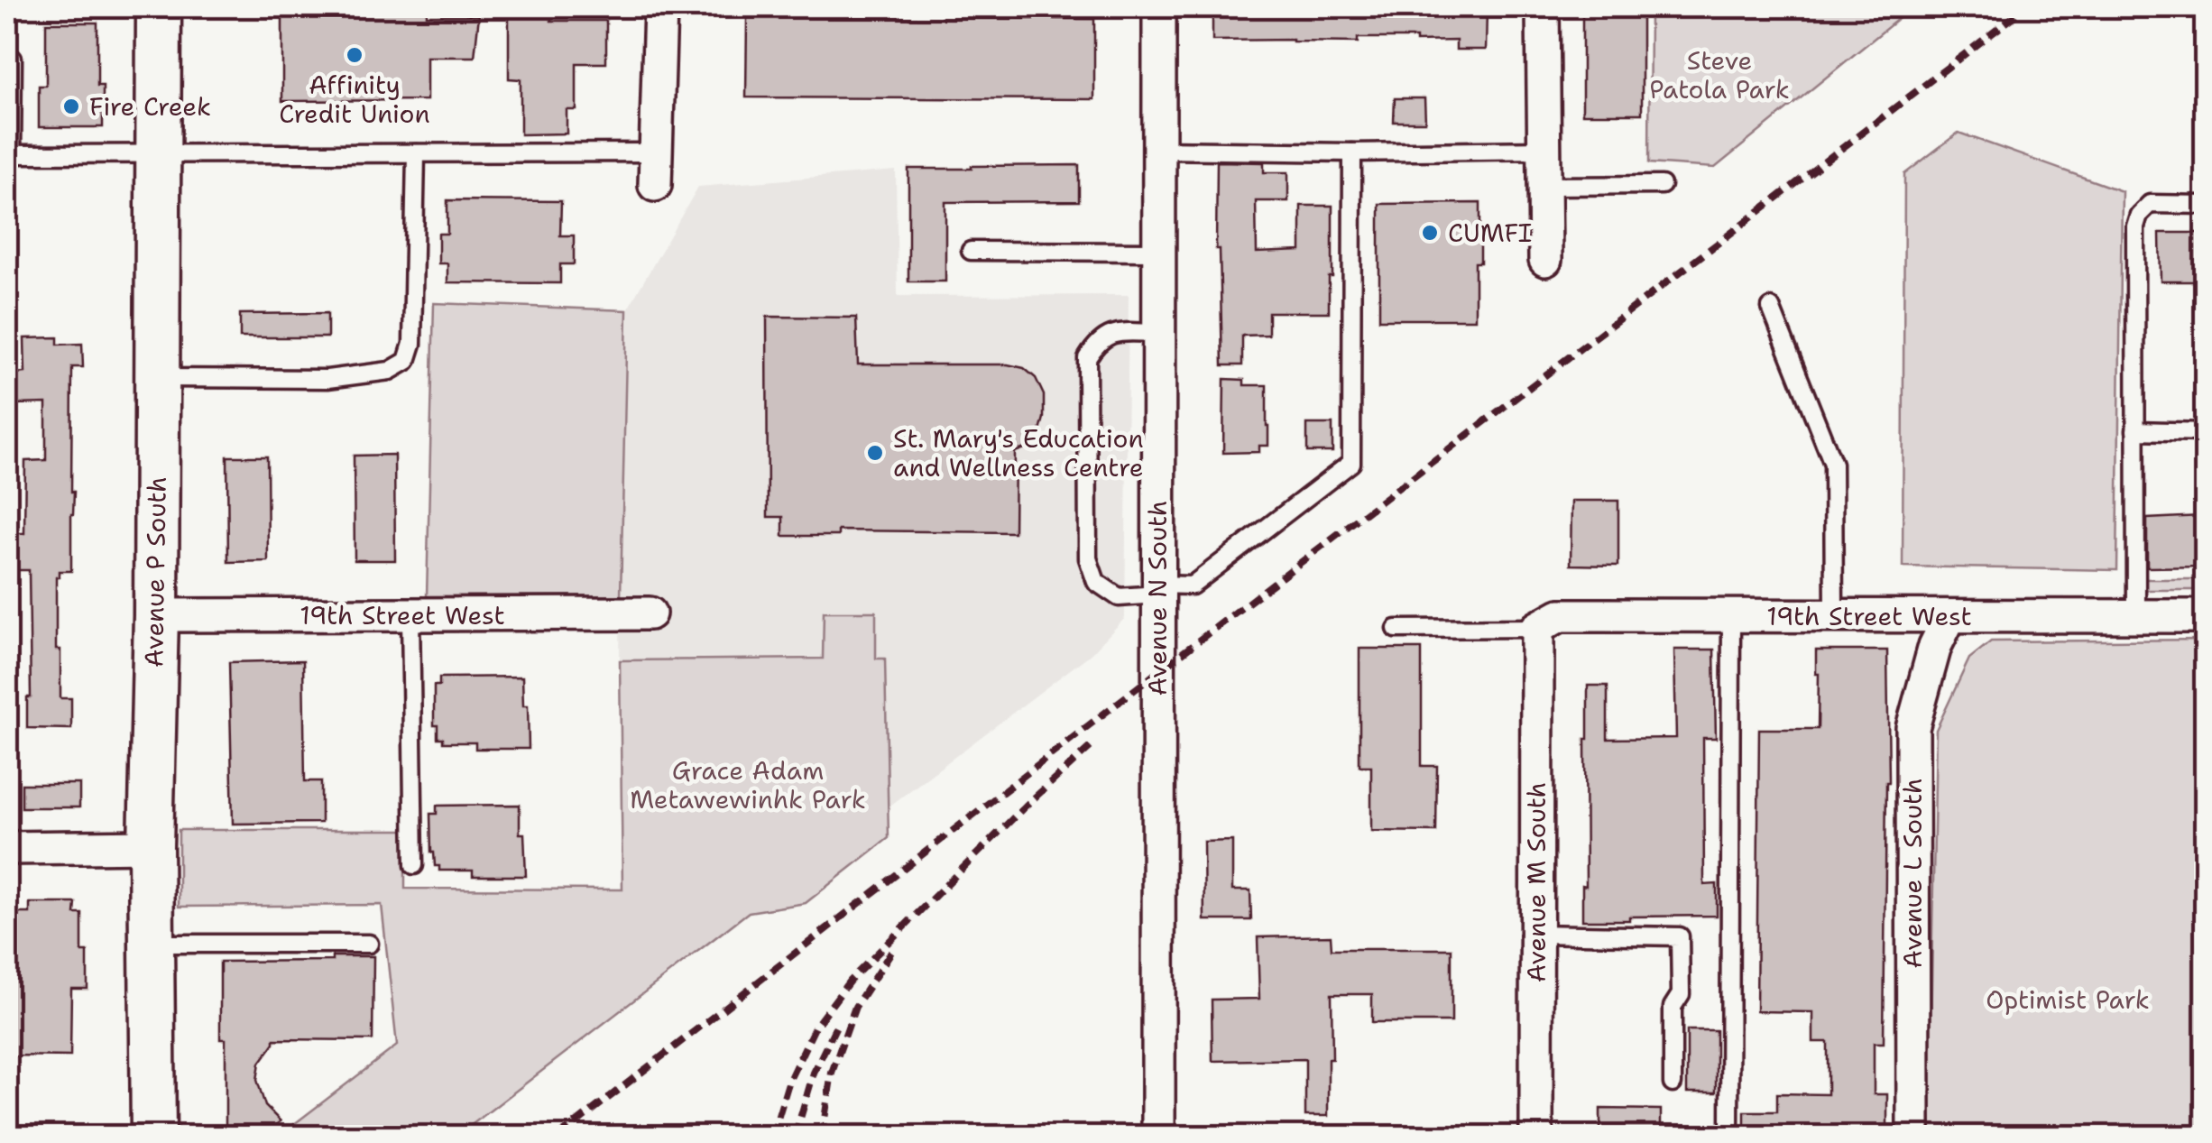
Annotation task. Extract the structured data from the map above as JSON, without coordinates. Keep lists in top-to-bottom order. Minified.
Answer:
{"streets":{"main road":["Avenue P South"],"street":["Avenue N South","19th Street West","Avenue L South","Avenue M South"]},"crossings":[["Avenue P South","19th Street West"],["19th Street West","Avenue L South"],["19th Street West","Avenue M South"]],"parks":["Steve Patola Park","Grace Adam Metawewinhk Park","Optimist Park"],"places":["Affinity Credit Union","Fire Creek","CUMFI","St. Mary's Education and Wellness Centre"]}
